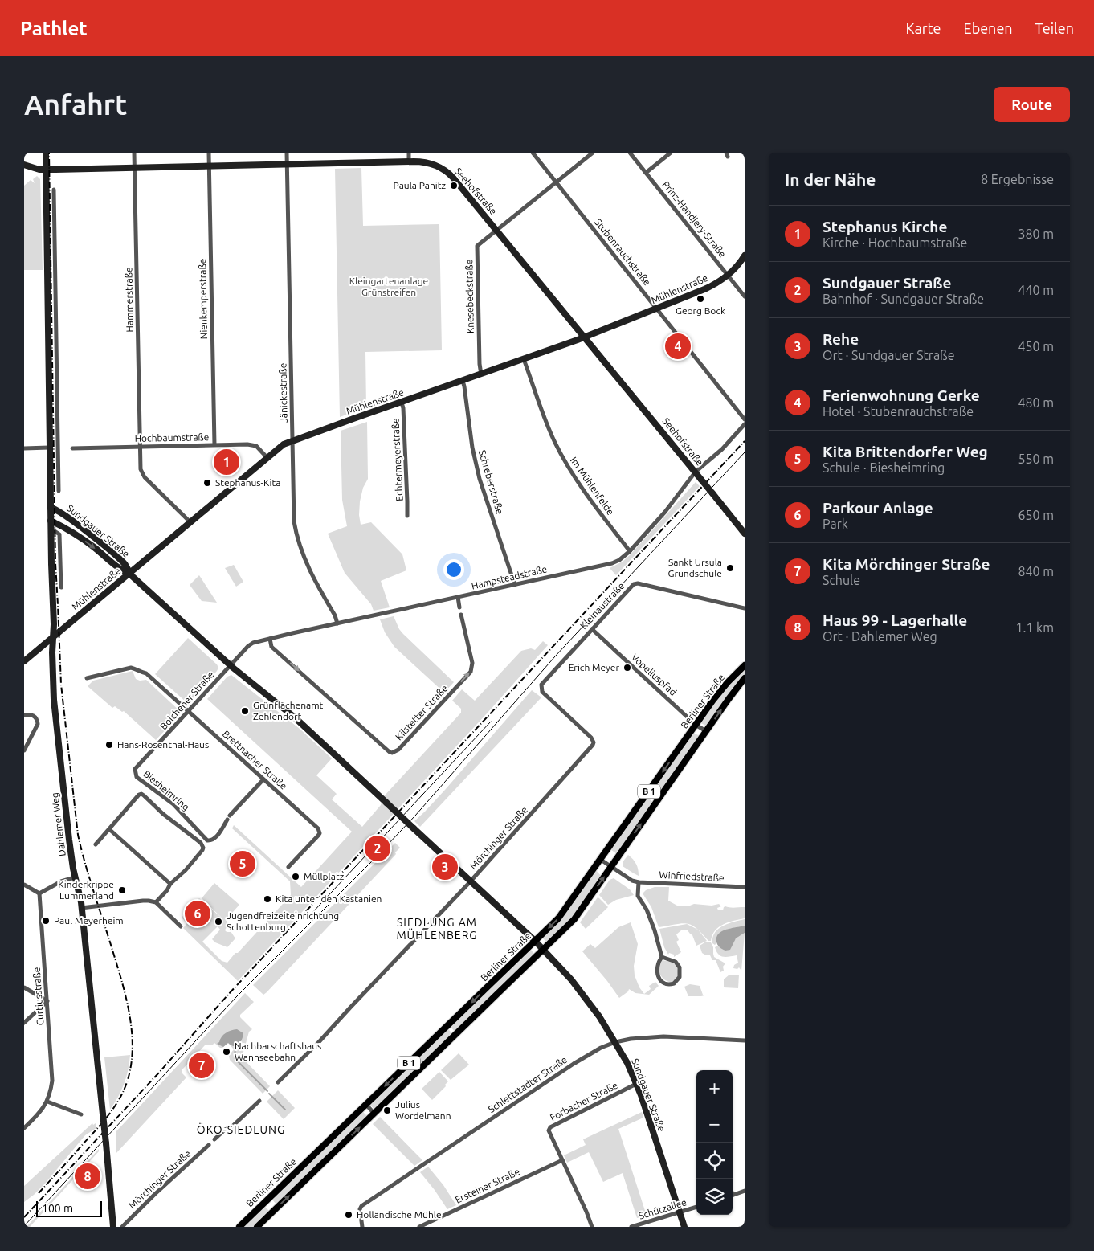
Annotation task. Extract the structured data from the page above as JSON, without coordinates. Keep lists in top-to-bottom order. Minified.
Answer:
{"streets":{"main road":["Berliner Straße","B 1"],"street":["Seehofstraße","Prinz-Handjery-Straße","Stubenrauchstraße","Mühlenstraße","Knesebeckstraße","Nienkemperstraße","Hammerstraße","Jänickestraße","Hochbaumstraße","Echtermeyerstraße","Schreberstraße","Im Mühlenfelde","Sundgauer Straße","Hampsteadstraße","Kleinaustraße","Vopeliuspfad","Bolchener Straße","Kilstetter Straße","Brettnacher Straße","Biesheimring","Dahlemer Weg","Mörchinger Straße","Winfriedstraße","Curtiusstraße","Schlettstadter Straße","Forbacher Straße","Ersteiner Straße","Schützallee"]},"crossings":[["Seehofstraße","Mühlenstraße"],["Seehofstraße","Knesebeckstraße"],["Seehofstraße","Nienkemperstraße"],["Seehofstraße","Hammerstraße"],["Seehofstraße","Jänickestraße"],["Seehofstraße","Hampsteadstraße"],["Seehofstraße","Dahlemer Weg"],["Prinz-Handjery-Straße","Mühlenstraße"],["Stubenrauchstraße","Mühlenstraße"],["Stubenrauchstraße","Knesebeckstraße"],["Mühlenstraße","Knesebeckstraße"],["Mühlenstraße","Hammerstraße"],["Mühlenstraße","Jänickestraße"],["Mühlenstraße","Hochbaumstraße"],["Mühlenstraße","Echtermeyerstraße"],["Mühlenstraße","Schreberstraße"],["Mühlenstraße","Im Mühlenfelde"],["Mühlenstraße","Sundgauer Straße"],["Mühlenstraße","Dahlemer Weg"],["Nienkemperstraße","Hochbaumstraße"],["Hammerstraße","Hochbaumstraße"],["Jänickestraße","Hampsteadstraße"],["Schreberstraße","Hampsteadstraße"],["Im Mühlenfelde","Hampsteadstraße"],["Sundgauer Straße","Hampsteadstraße"],["Sundgauer Straße","Bolchener Straße"],["Sundgauer Straße","Berliner Straße"],["Sundgauer Straße","Dahlemer Weg"],["Sundgauer Straße","Mörchinger Straße"],["Sundgauer Straße","Schlettstadter Straße"],["Sundgauer Straße","Forbacher Straße"],["Sundgauer Straße","Schützallee"],["Hampsteadstraße","Bolchener Straße"],["Hampsteadstraße","Kilstetter Straße"],["Kleinaustraße","Vopeliuspfad"],["Kleinaustraße","Mörchinger Straße"],["Vopeliuspfad","Berliner Straße"],["Bolchener Straße","Brettnacher Straße"],["Bolchener Straße","Biesheimring"],["Berliner Straße","Winfriedstraße"],["Brettnacher Straße","Biesheimring"],["Forbacher Straße","Ersteiner Straße"]],"districts":["SIEDLUNG AM MÜHLENBERG","ÖKO-SIEDLUNG"],"parks":["Kleingartenanlage Grünstreifen"],"places":["Paula Panitz","Georg Bock","Stephanus-Kita","Sankt Ursula Grundschule","Erich Meyer","Grünflächenamt Zehlendorf","Hans-Rosenthal-Haus","Müllplatz","Kinderkrippe Lummerland","Kita unter den Kastanien","Paul Meyerheim","Jugendfreizeiteinrichtung Schottenburg","Nachbarschaftshaus Wannseebahn","Julius Wordelmann","Holländische Mühle"],"scale_bar":"100 m","page":{"header":"Pathlet","nav":["Karte","Ebenen","Teilen"],"buttons":"Route","title":"Anfahrt","heading":["In der Nähe","8 Ergebnisse"],"list":[{"mark":"1","name":"Stephanus Kirche","note":"Kirche · Hochbaumstraße","value":"380 m"},{"mark":"2","name":"Sundgauer Straße","note":"Bahnhof · Sundgauer Straße","value":"440 m"},{"mark":"3","name":"Rehe","note":"Ort · Sundgauer Straße","value":"450 m"},{"mark":"4","name":"Ferienwohnung Gerke","note":"Hotel · Stubenrauchstraße","value":"480 m"},{"mark":"5","name":"Kita Brittendorfer Weg","note":"Schule · Biesheimring","value":"550 m"},{"mark":"6","name":"Parkour Anlage","note":"Park","value":"650 m"},{"mark":"7","name":"Kita Mörchinger Straße","note":"Schule","value":"840 m"},{"mark":"8","name":"Haus 99 - Lagerhalle","note":"Ort · Dahlemer Weg","value":"1.1 km"}],"pins":["4","1","2","5","3","6","7","8"],"map_buttons":["+","−"],"scale":"100 m"}}
